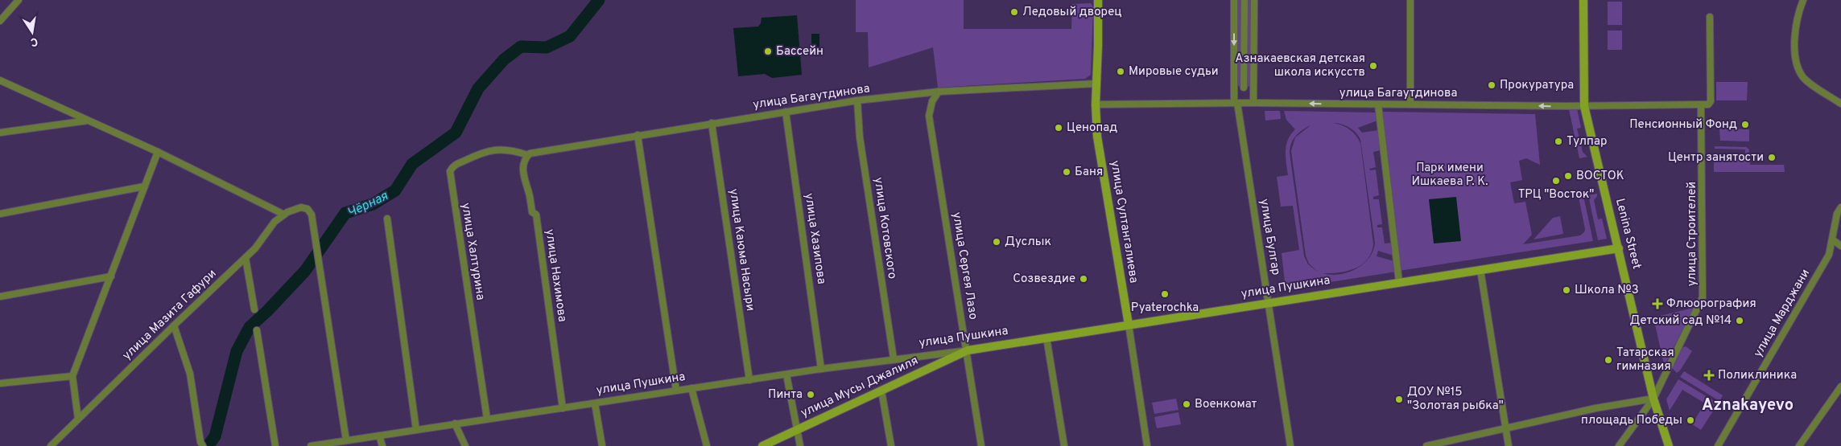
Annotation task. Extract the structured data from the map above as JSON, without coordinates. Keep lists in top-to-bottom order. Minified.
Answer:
{"streets":{"main road":["улица Султангалиева","Lenina Street","улица Пушкина","улица Мусы Джалиля"],"street":["улица Багаутдинова","улица Котовского","улица Строителей","улица Булгар","улица Хазипова","улица Каюма Насыри","улица Халтурина","улица Сергея Лазо","улица Нахимова","улица Марджани","улица Мазита Гафури"]},"crossings":[["улица Багаутдинова","улица Султангалиева"],["улица Багаутдинова","улица Котовского"],["улица Багаутдинова","Lenina Street"],["улица Багаутдинова","улица Строителей"],["улица Багаутдинова","улица Булгар"],["улица Багаутдинова","улица Хазипова"],["улица Багаутдинова","улица Каюма Насыри"],["улица Багаутдинова","улица Халтурина"],["улица Багаутдинова","улица Сергея Лазо"],["улица Багаутдинова","улица Нахимова"],["улица Султангалиева","улица Пушкина"],["улица Котовского","улица Пушкина"],["Lenina Street","улица Строителей"],["Lenina Street","улица Пушкина"],["улица Булгар","улица Пушкина"],["улица Хазипова","улица Пушкина"],["улица Каюма Насыри","улица Пушкина"],["улица Халтурина","улица Нахимова"],["улица Халтурина","улица Пушкина"],["улица Сергея Лазо","улица Пушкина"],["улица Сергея Лазо","улица Мусы Джалиля"],["улица Нахимова","улица Пушкина"],["улица Пушкина","улица Мазита Гафури"],["улица Пушкина","улица Мусы Джалиля"]],"districts":["Aznakayevo"],"water":["Чёрная"],"parks":["Парк имени Ишкаева Р. К."],"places":{"other":["Ледовый дворец","Бассейн","Азнакаевская детская школа искусств","Мировые судьи","Прокуратура","Пенсионный Фонд","Ценопад","Тулпар","Центр занятости","Баня","ВОСТОК","ТРЦ \"Восток\"","Дуслык","Созвездие","Школа №3","Pyaterochka","Детский сад №14","Татарская гимназия","Пинта","ДОУ №15 \"Золотая рыбка\"","Военкомат","площадь Победы"],"health":["Флюорография","Поликлиника"]},"north":"bottom"}
